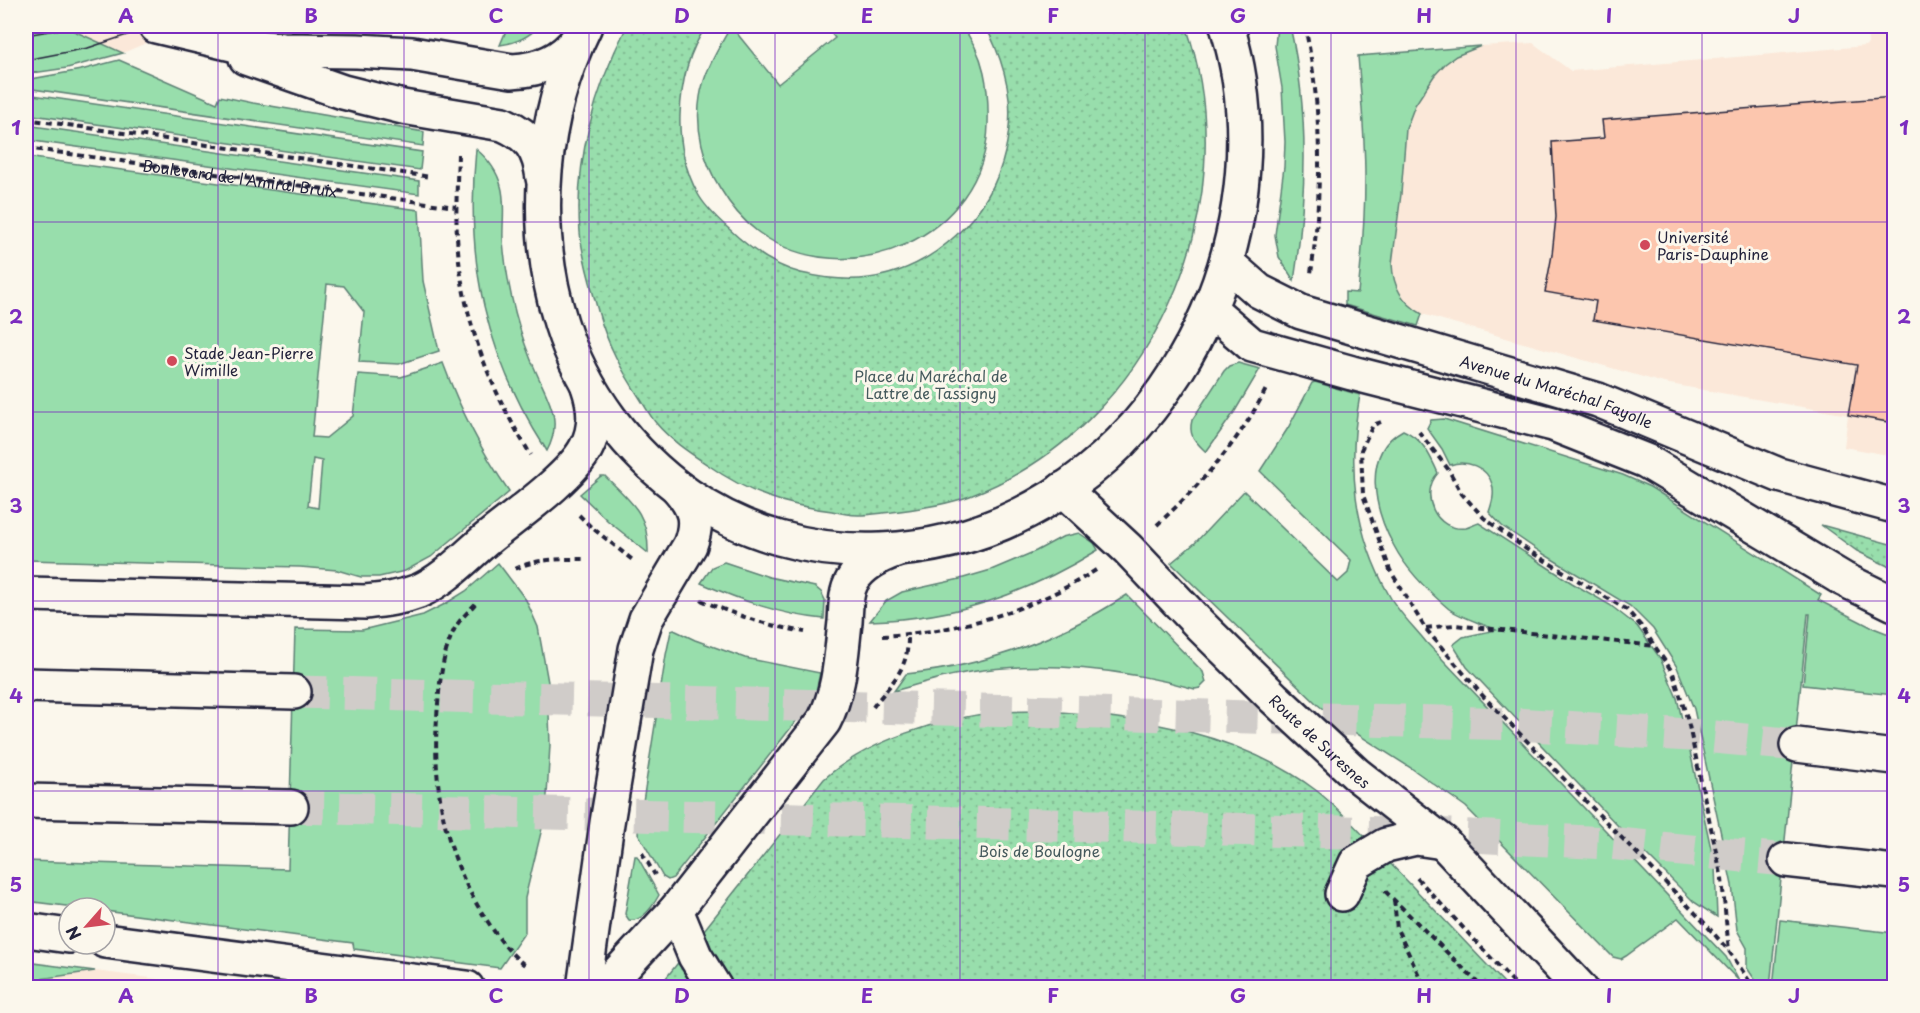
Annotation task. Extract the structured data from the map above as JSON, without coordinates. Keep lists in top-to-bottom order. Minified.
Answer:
{"streets":{"main road":["Avenue du Maréchal Fayolle","Route de Suresnes"],"path":["Boulevard de l'Amiral Bruix"]},"parks":["Place du Maréchal de Lattre de Tassigny","Bois de Boulogne"],"places":["Université Paris-Dauphine","Stade Jean-Pierre Wimille"],"north":"bottom left","grid":{"columns":["A","B","C","D","E","F","G","H","I","J"],"rows":["1","2","3","4","5"]}}
